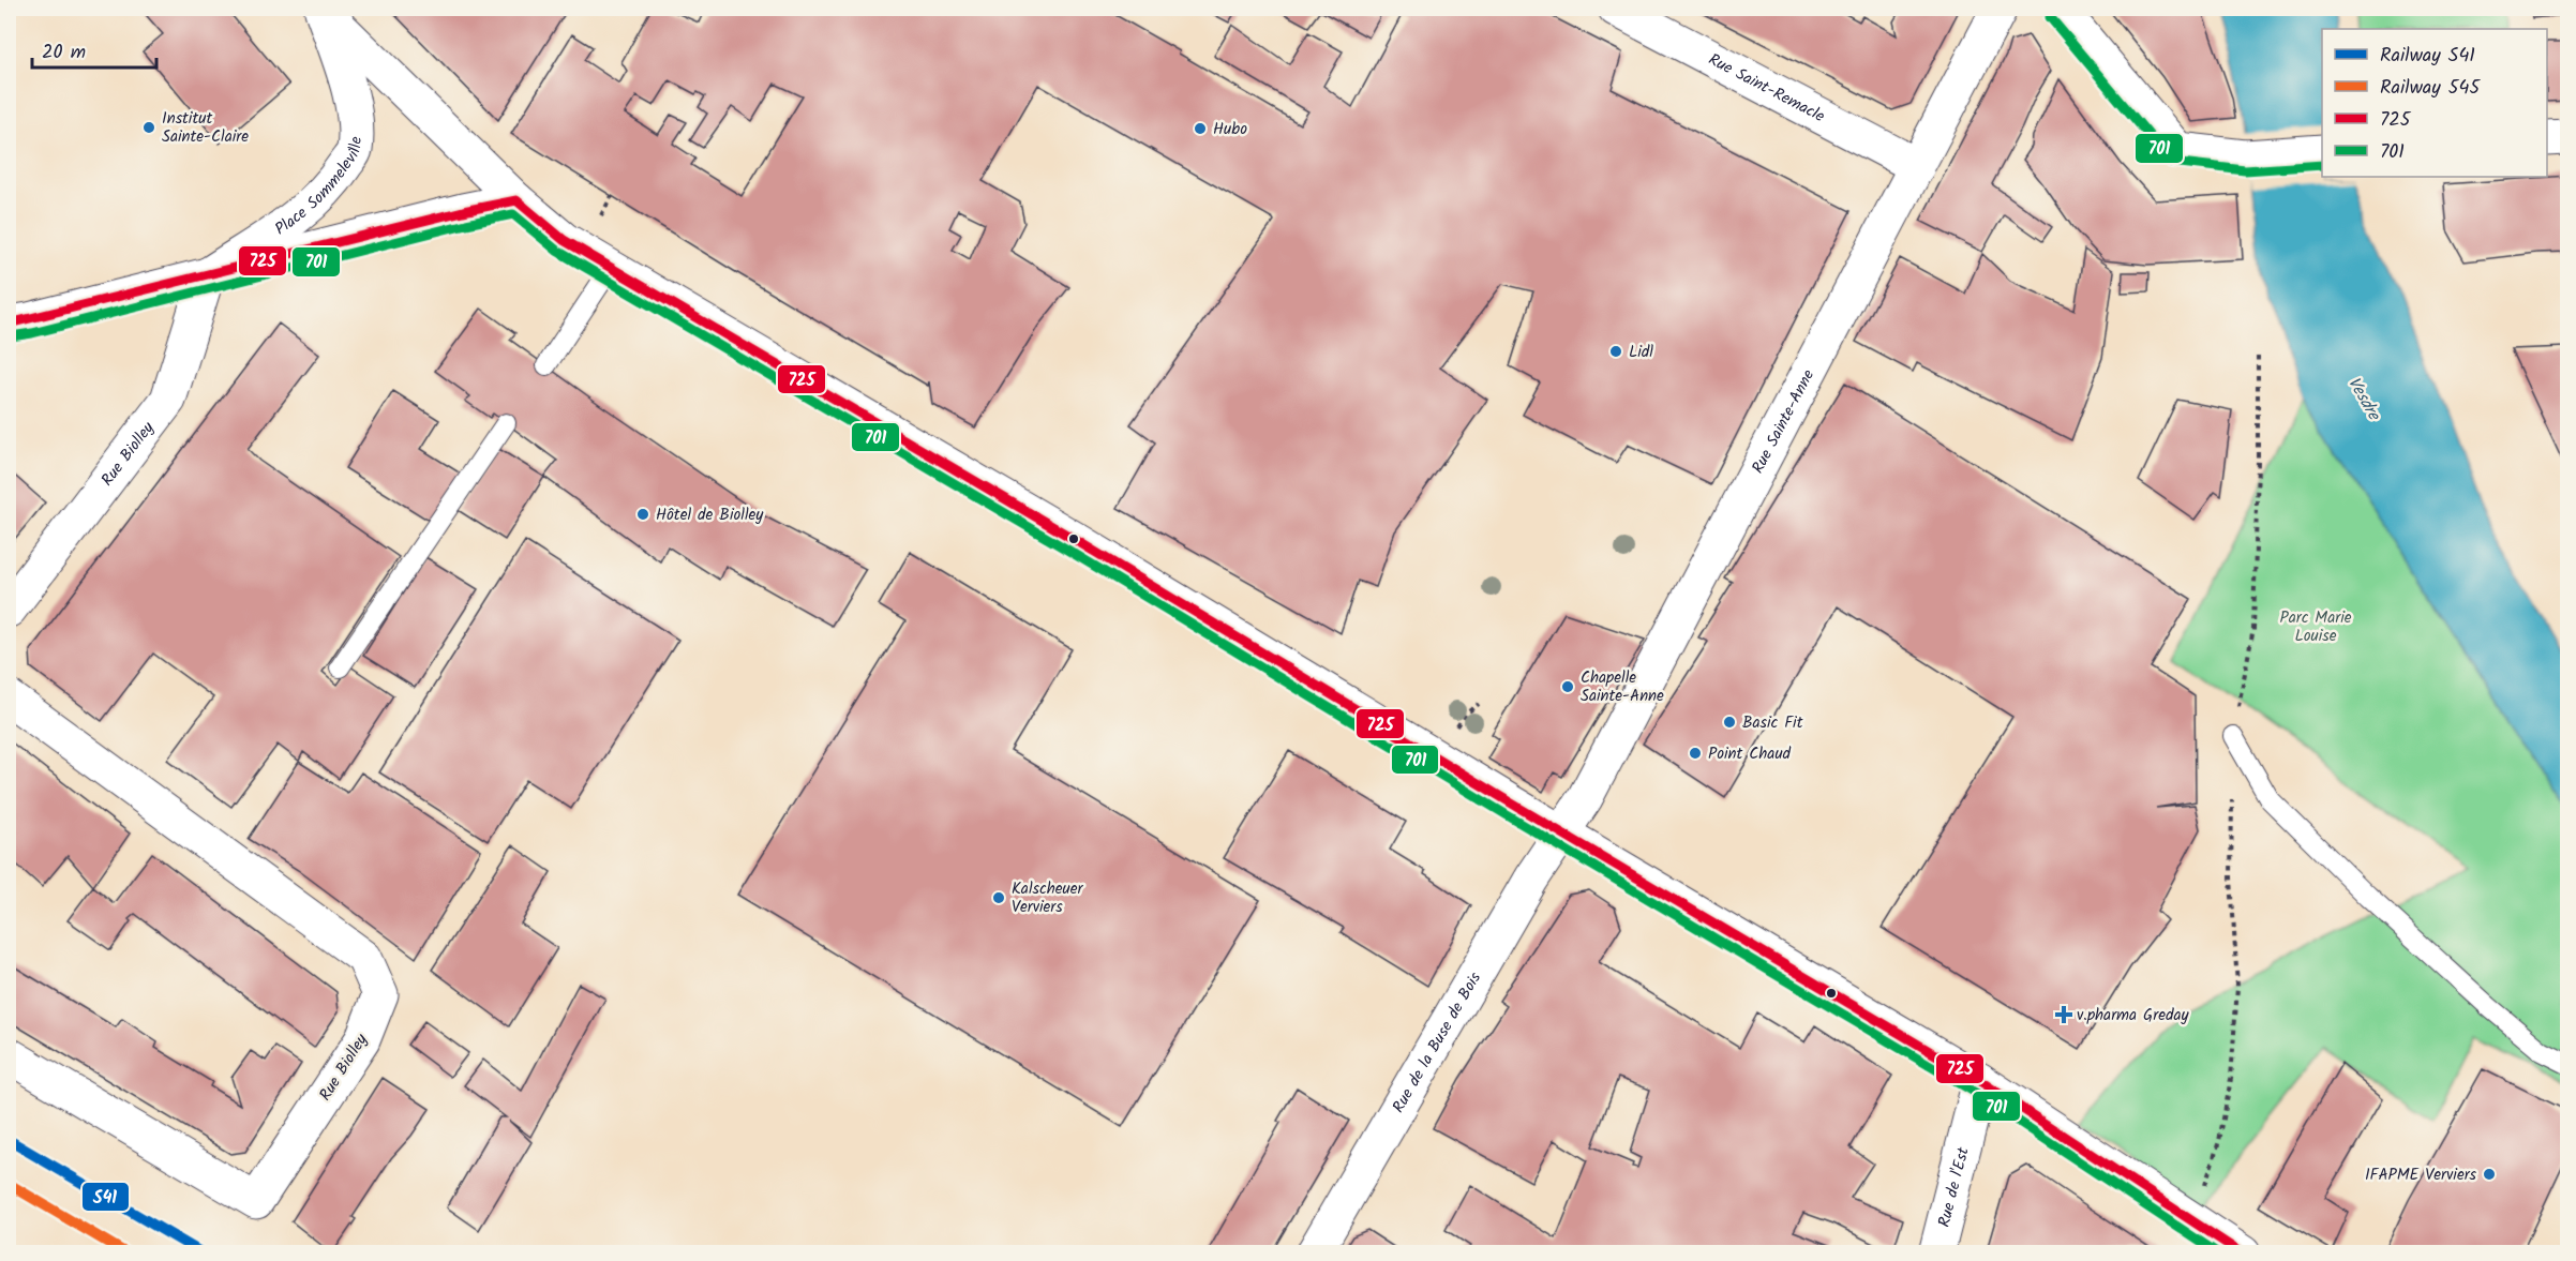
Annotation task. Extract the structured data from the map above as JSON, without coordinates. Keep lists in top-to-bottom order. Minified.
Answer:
{"streets":{"street":["Rue Saint-Remacle","Place Sommeleville","Rue Sainte-Anne","Rue Biolley","Rue de la Buse de Bois","Rue de l'Est"]},"crossings":[["Rue Saint-Remacle","Rue Sainte-Anne"],["Place Sommeleville","Rue Sainte-Anne"],["Place Sommeleville","Rue Biolley"],["Place Sommeleville","Rue de la Buse de Bois"],["Place Sommeleville","Rue de l'Est"],["Rue Sainte-Anne","Rue de la Buse de Bois"]],"water":["Vesdre"],"parks":["Parc Marie Louise"],"places":{"other":["Institut Sainte-Claire","Hubo","Lidl","Hôtel de Biolley","Chapelle Sainte-Anne","Basic Fit","Point Chaud","Kalscheuer Verviers","IFAPME Verviers"],"health":["v.pharma Greday"]},"lines":["transit line 701","transit line 725","rail line S41","rail line 545"],"legend":["Railway S41","Railway 545","725","701"],"scale_bar":"20 m"}
